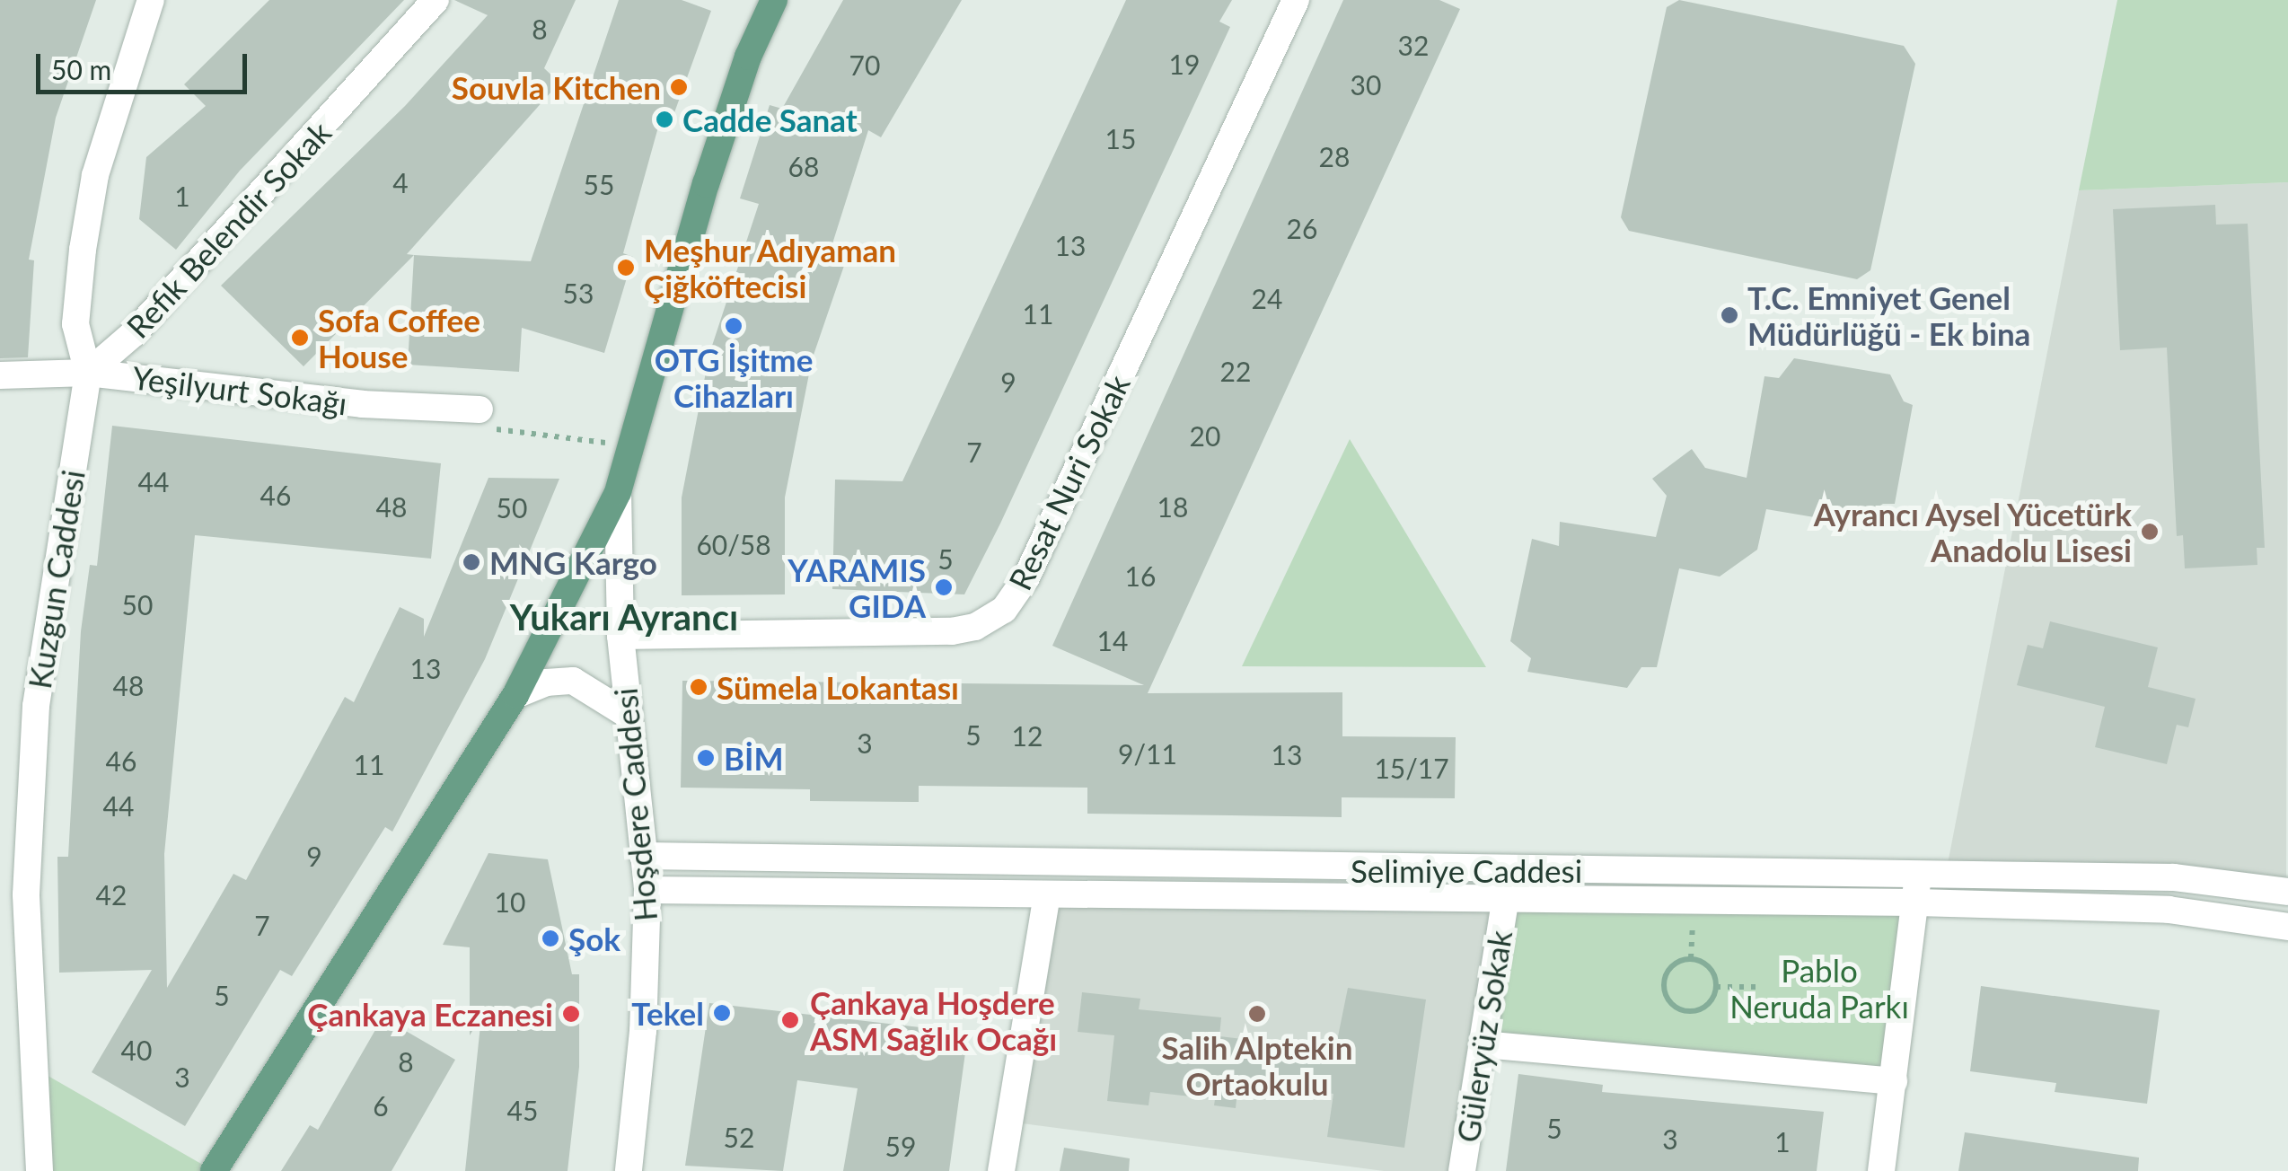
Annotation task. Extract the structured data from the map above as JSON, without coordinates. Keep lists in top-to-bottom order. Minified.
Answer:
{"streets":{"street":["Refik Belendir Sokak","Yeşilyurt Sokağı","Resat Nuri Sokak","Kuzgun Caddesi","Hoşdere Caddesi","Selimiye Caddesi","Güleryüz Sokak"]},"crossings":[["Refik Belendir Sokak","Yeşilyurt Sokağı"],["Refik Belendir Sokak","Kuzgun Caddesi"],["Yeşilyurt Sokağı","Kuzgun Caddesi"],["Resat Nuri Sokak","Hoşdere Caddesi"],["Hoşdere Caddesi","Selimiye Caddesi"],["Selimiye Caddesi","Güleryüz Sokak"]],"districts":["Yukarı Ayrancı"],"parks":["Pablo Neruda Parkı"],"places":["Souvla Kitchen","Cadde Sanat","Meşhur Adıyaman Çiğköftecisi","T.C. Emniyet Genel Müdürlüğü - Ek bina","OTG İşitme Cihazları","Sofa Coffee House","Ayrancı Aysel Yücetürk Anadolu Lisesi","MNG Kargo","YARAMIS GIDA","Sümela Lokantası","BİM","Şok","Tekel","Çankaya Eczanesi","Salih Alptekin Ortaokulu","Çankaya Hoşdere ASM Sağlık Ocağı"],"house_numbers":["8","32","19","70","30","15","28","68","4","55","1","26","13","53","24","11","22","9","20","7","44","46","48","18","50","60/58","5","16","50","14","13","48","5","12","3","9/11","13","46","11","15/17","44","9","42","10","7","5","40","8","3","6","45","5","52","3","1","59"],"scale_bar":"50 m"}
